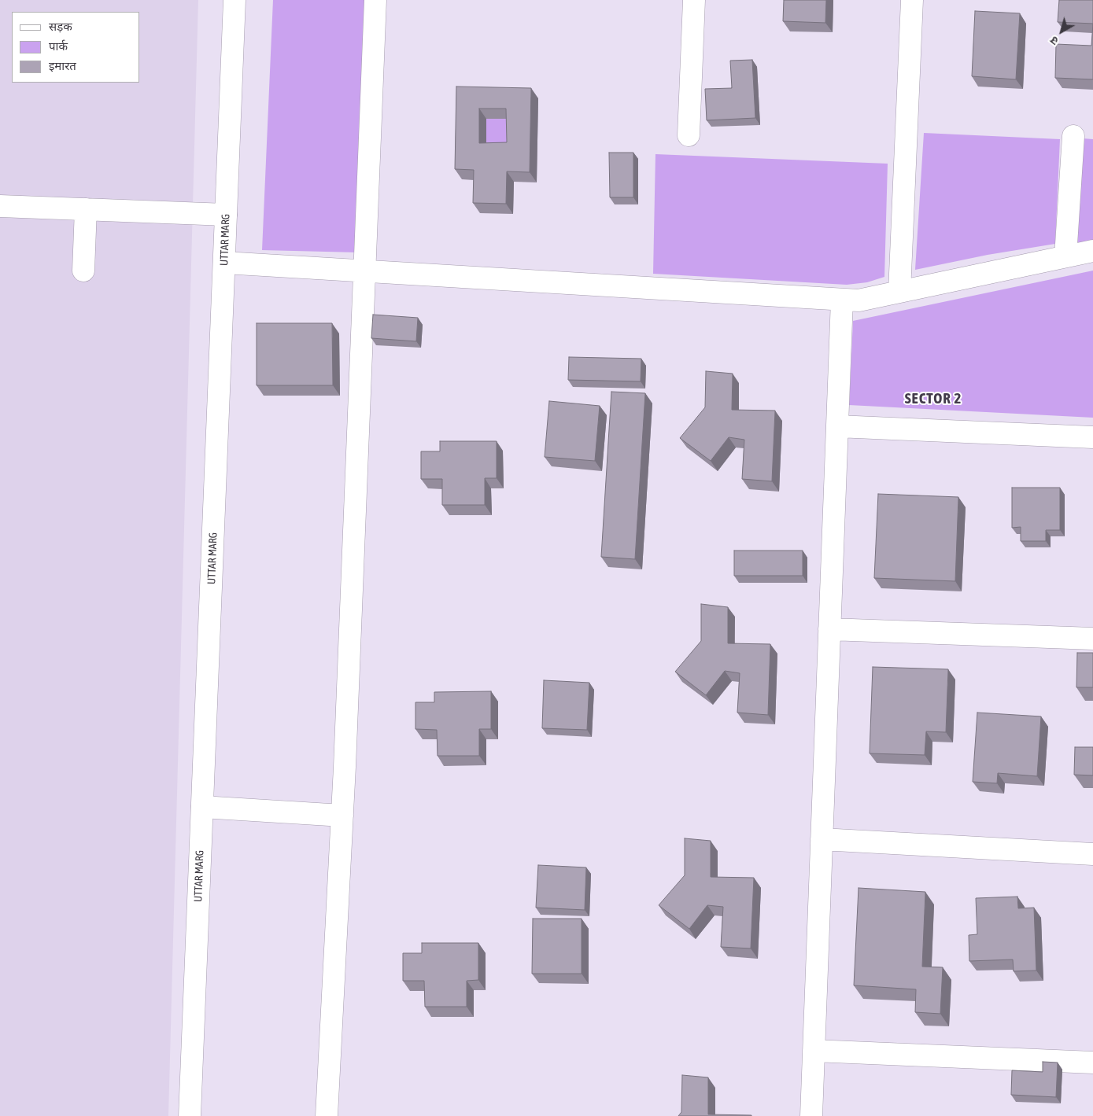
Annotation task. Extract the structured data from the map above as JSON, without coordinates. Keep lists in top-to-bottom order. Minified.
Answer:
{"streets":{"street":["UTTAR MARG"]},"districts":["SECTOR 2"],"legend":["सड़क","पार्क","इमारत"],"north":"bottom left"}
